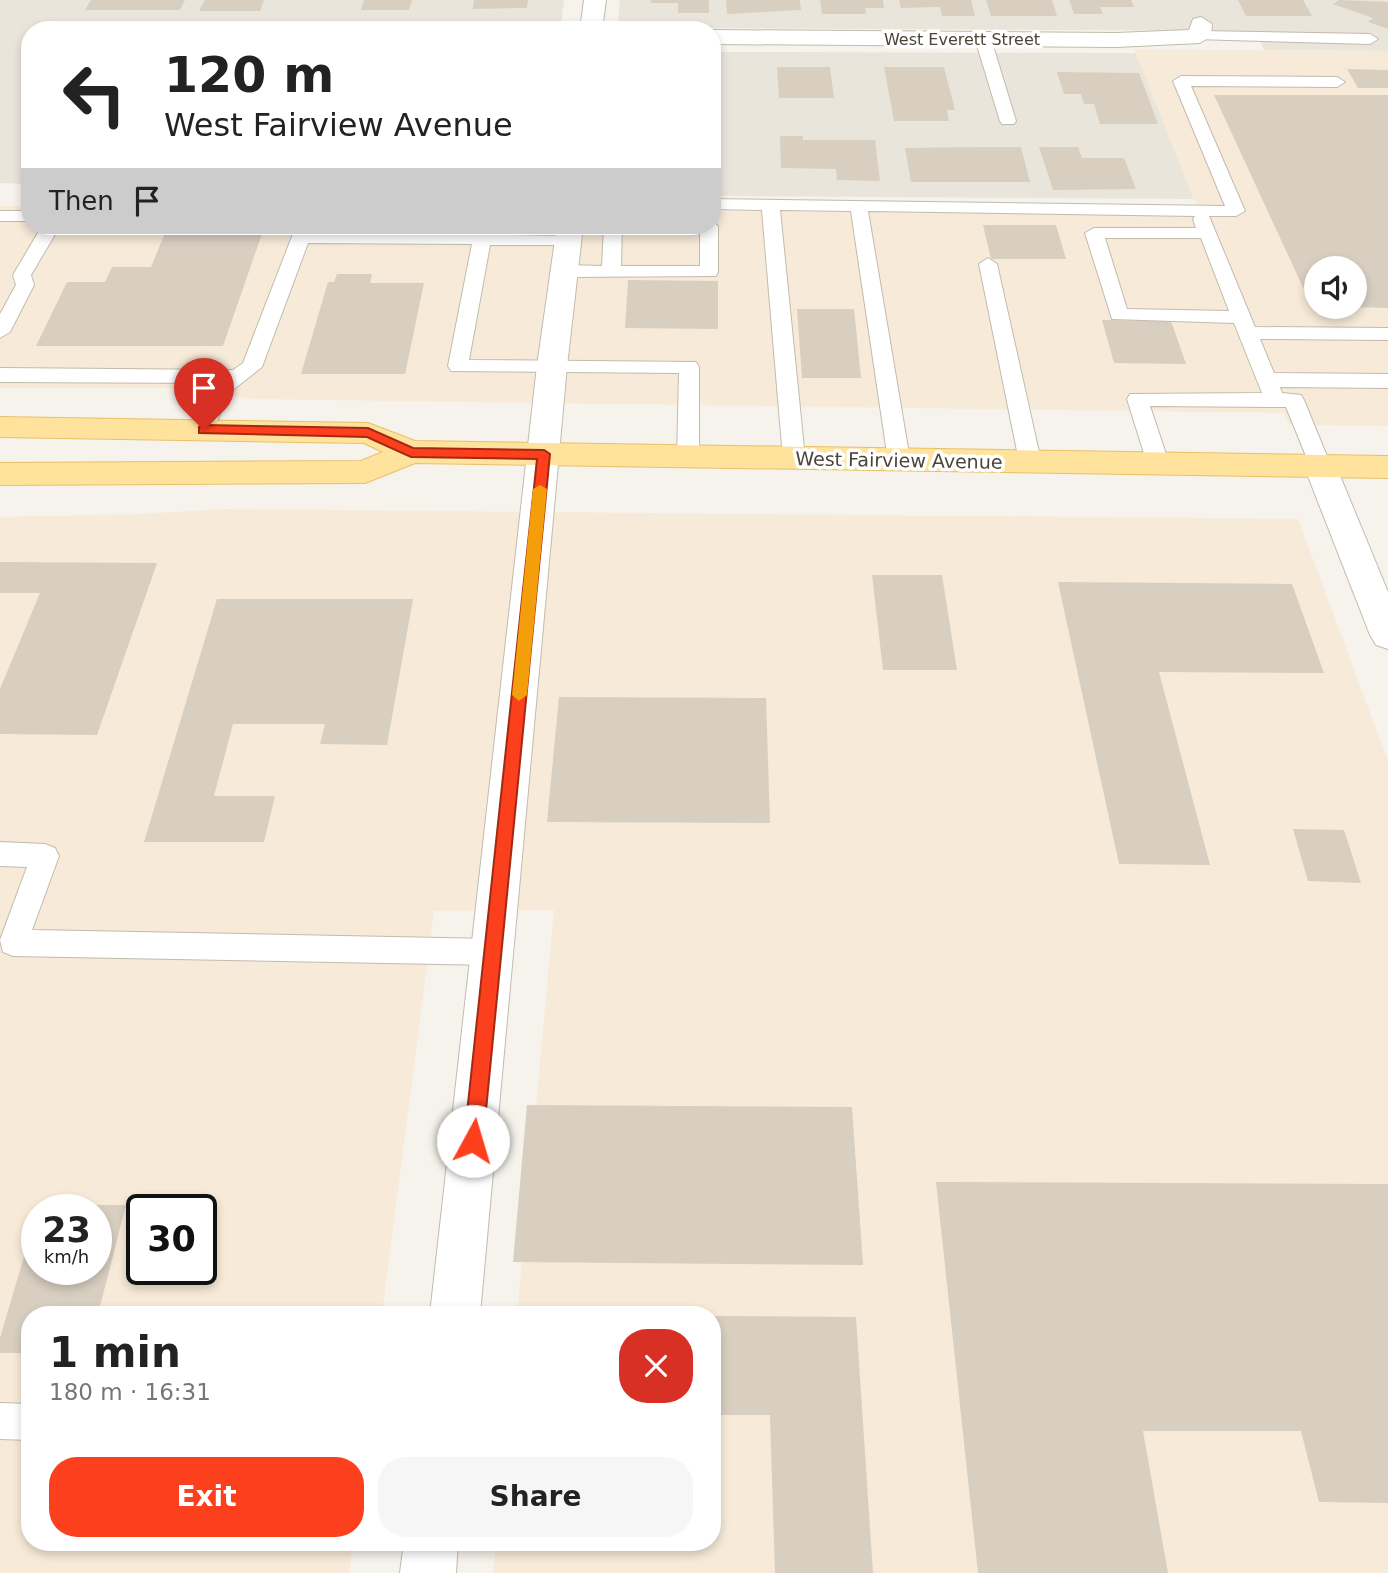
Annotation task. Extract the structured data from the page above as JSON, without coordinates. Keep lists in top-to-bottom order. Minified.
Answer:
{"streets":{"main road":["West Fairview Avenue"],"street":["West Everett Street"]},"page":{"turn":["120 m","West Fairview Avenue"],"then":"Then","speed":"23 km/h","limit":"30","heading":["1 min","180 m · 16:31"],"buttons":["Exit","Share"]}}
